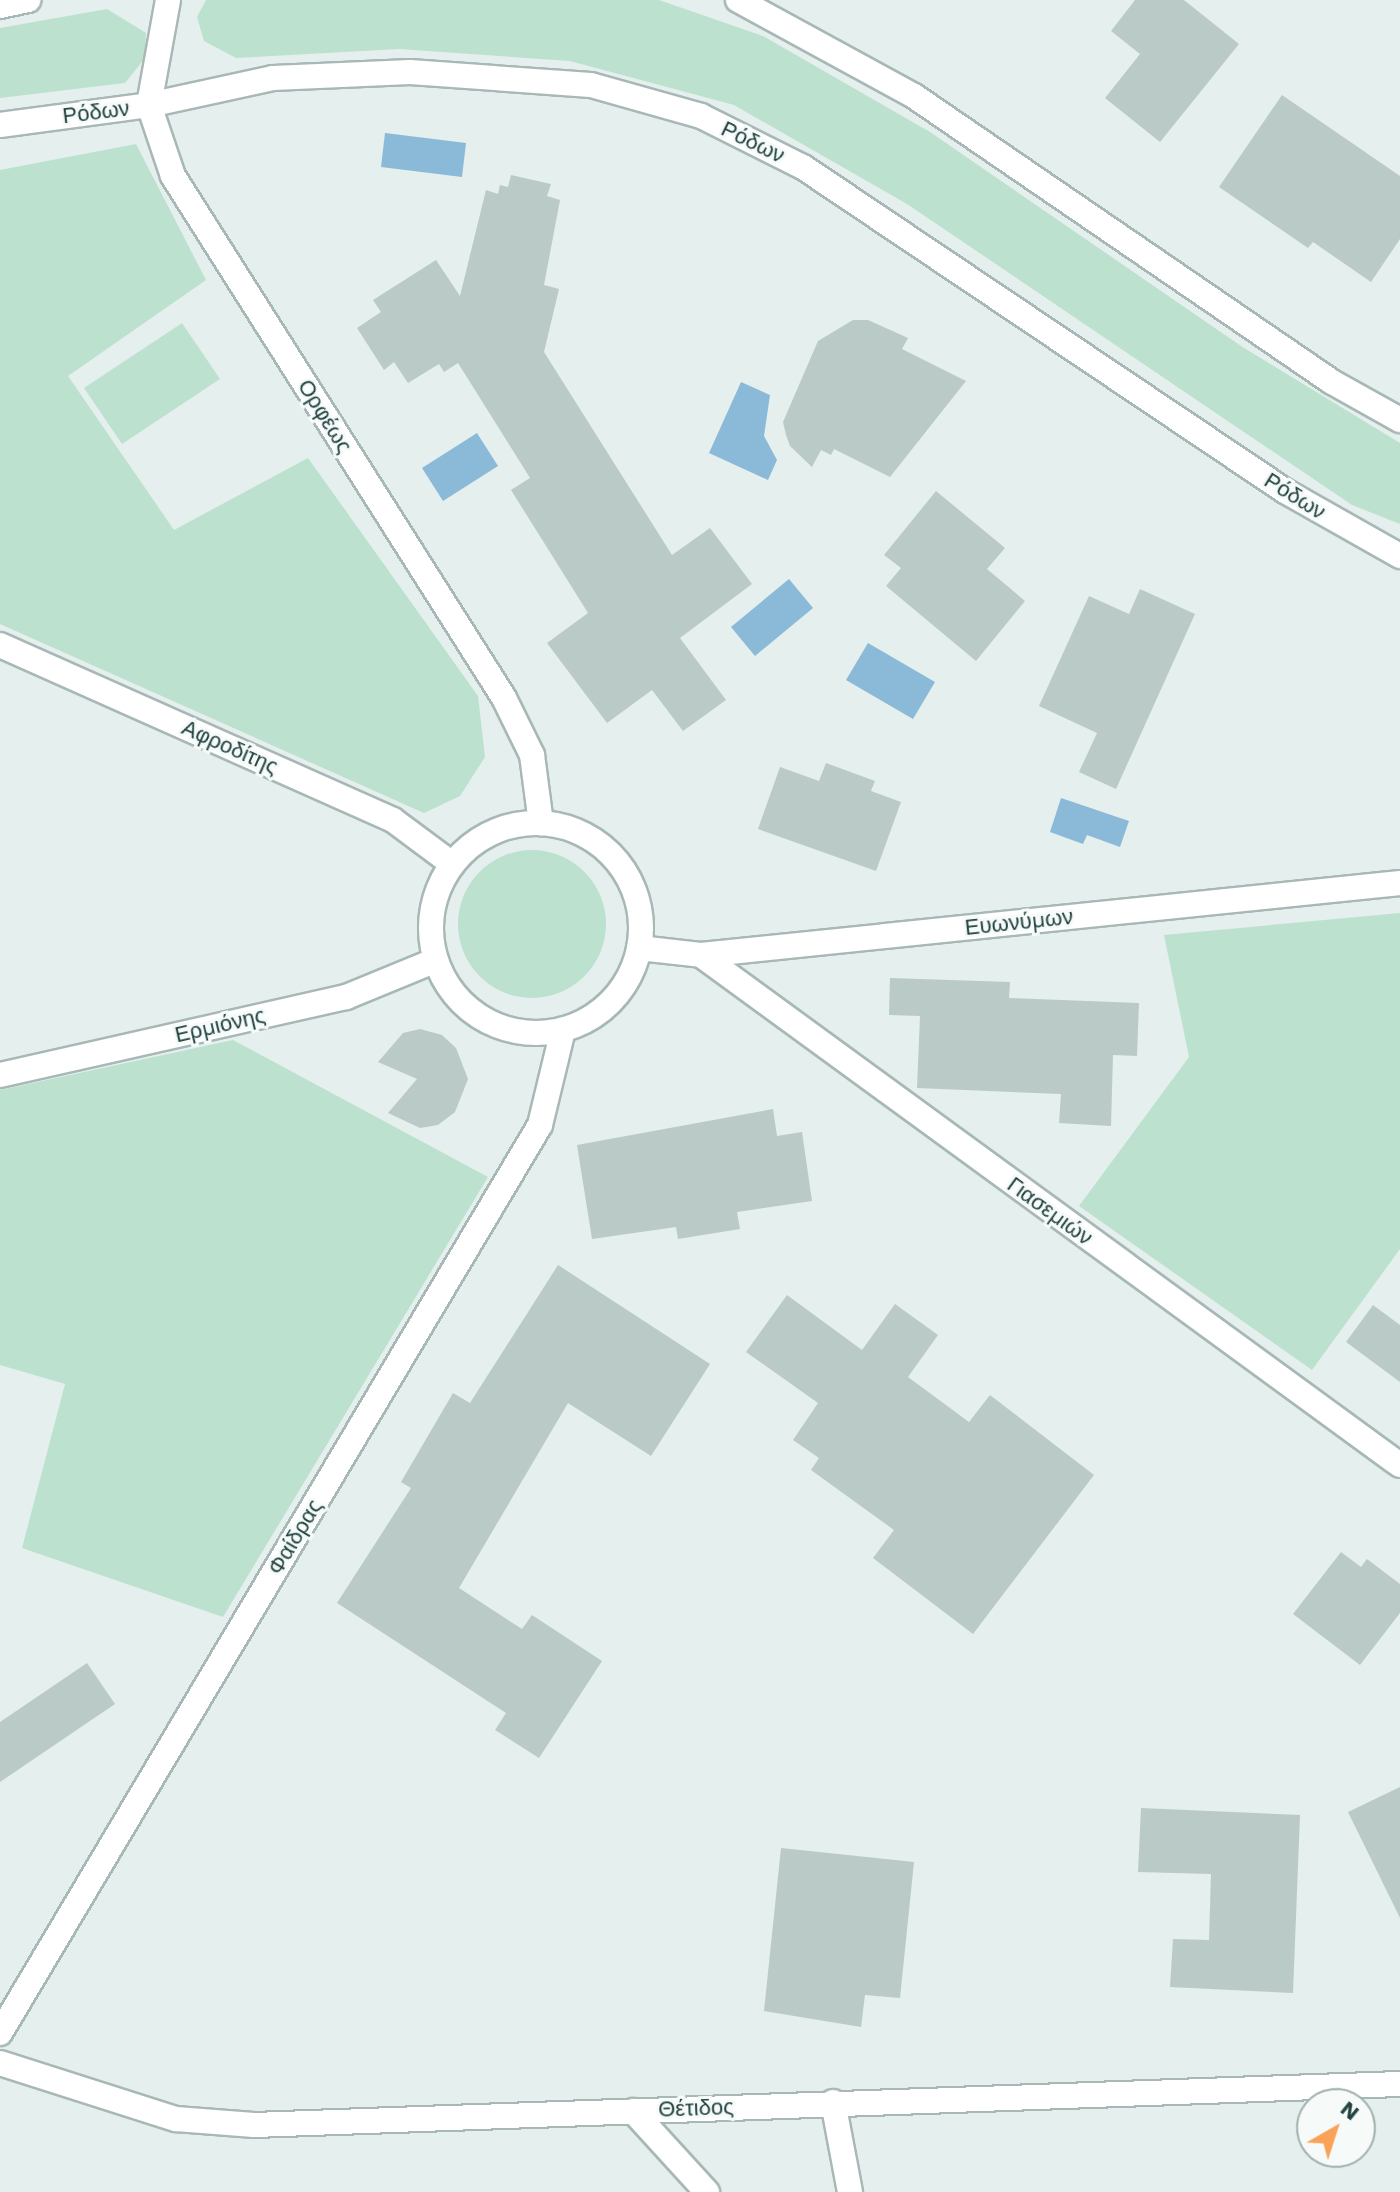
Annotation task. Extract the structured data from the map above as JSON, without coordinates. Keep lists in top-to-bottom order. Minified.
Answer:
{"streets":{"street":["Ρόδων","Ορφέως","Αφροδίτης","Ευωνύμων","Ερμιόνης","Γιασεμιών","Φαίδρας","Θέτιδος"]},"crossings":[["Ρόδων","Ορφέως"],["Ορφέως","Αφροδίτης"],["Ορφέως","Ευωνύμων"],["Ορφέως","Ερμιόνης"],["Ορφέως","Φαίδρας"],["Αφροδίτης","Ευωνύμων"],["Αφροδίτης","Ερμιόνης"],["Αφροδίτης","Φαίδρας"],["Ευωνύμων","Ερμιόνης"],["Ευωνύμων","Γιασεμιών"],["Ευωνύμων","Φαίδρας"],["Ερμιόνης","Φαίδρας"]],"north":"top right"}
